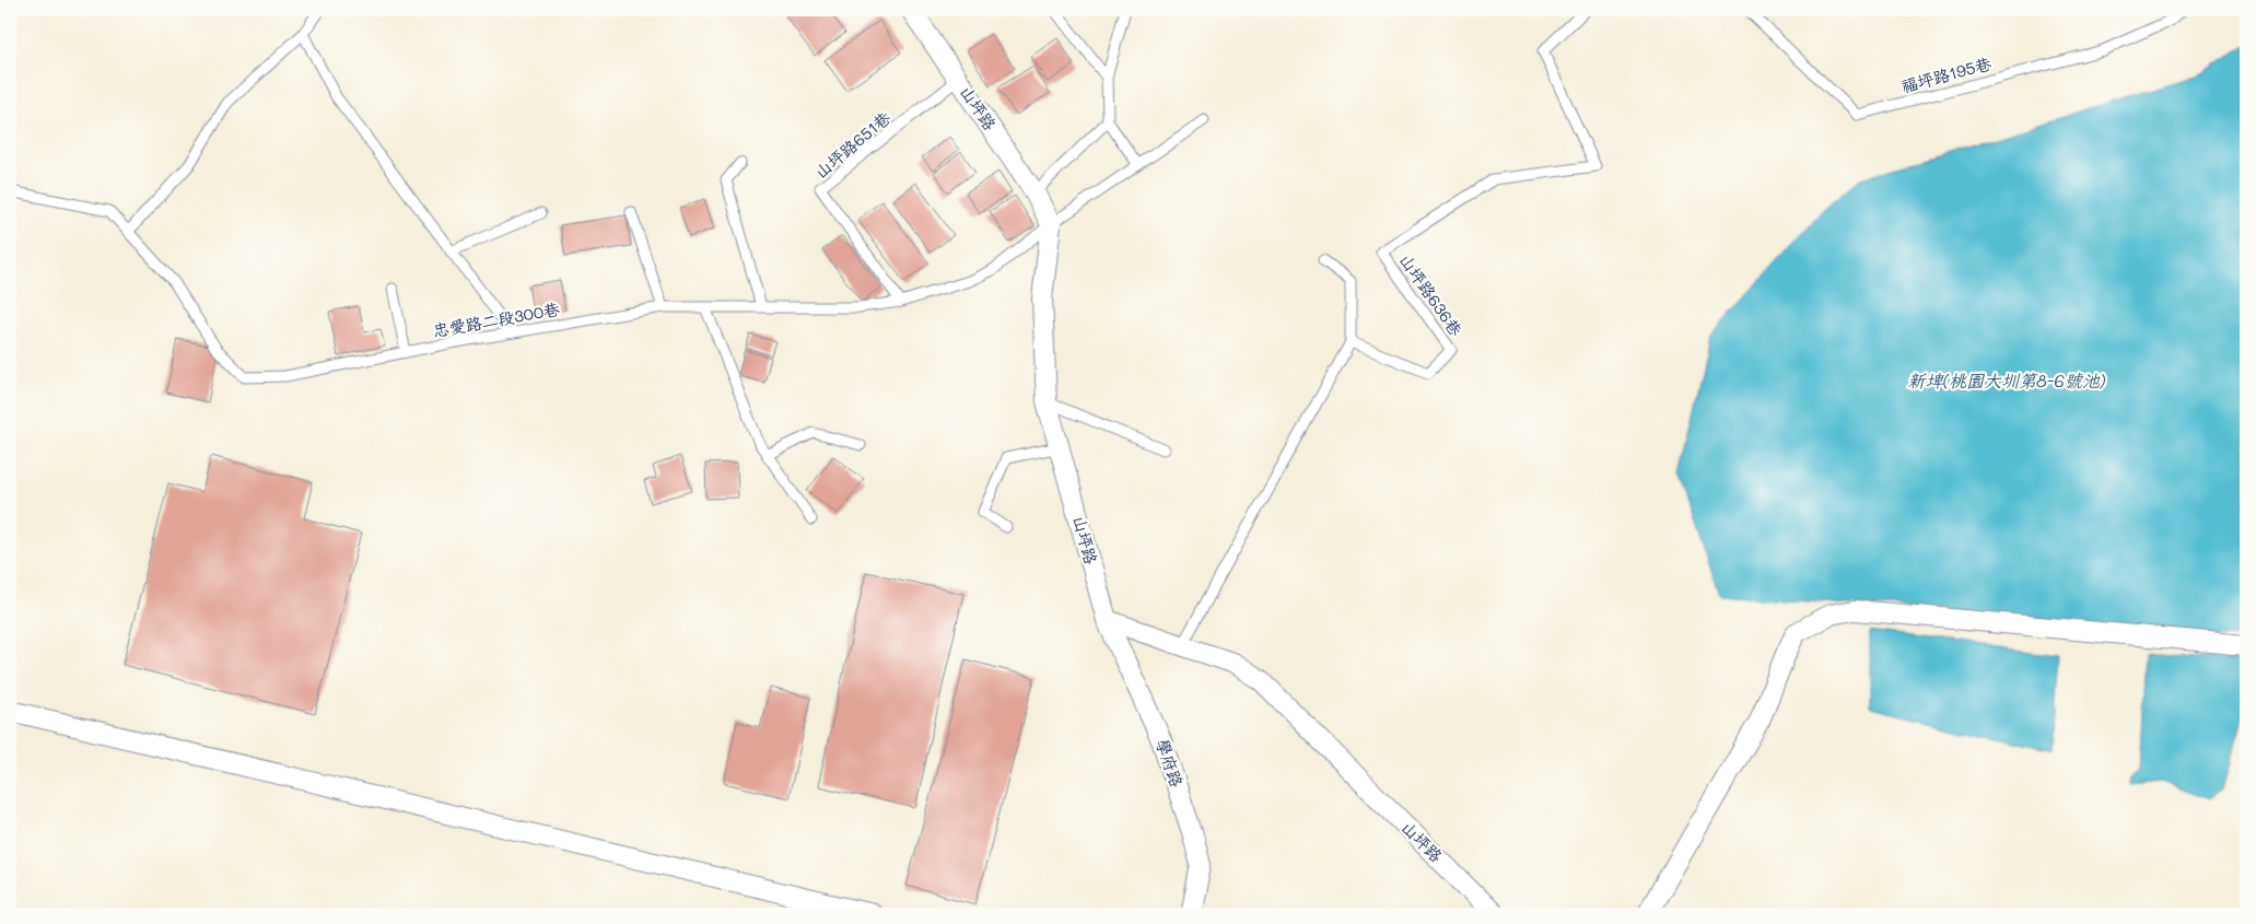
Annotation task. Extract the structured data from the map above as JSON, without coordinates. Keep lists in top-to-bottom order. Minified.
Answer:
{"streets":{"street":["山坪路","學府路"],"lane":["福坪路195巷","山坪路651巷","山坪路636巷","忠愛路二段300巷"]},"crossings":[["山坪路","山坪路651巷"],["山坪路","忠愛路二段300巷"],["山坪路","學府路"],["山坪路651巷","忠愛路二段300巷"]],"water":["新埤(桃園大圳第8-6號池)"]}
